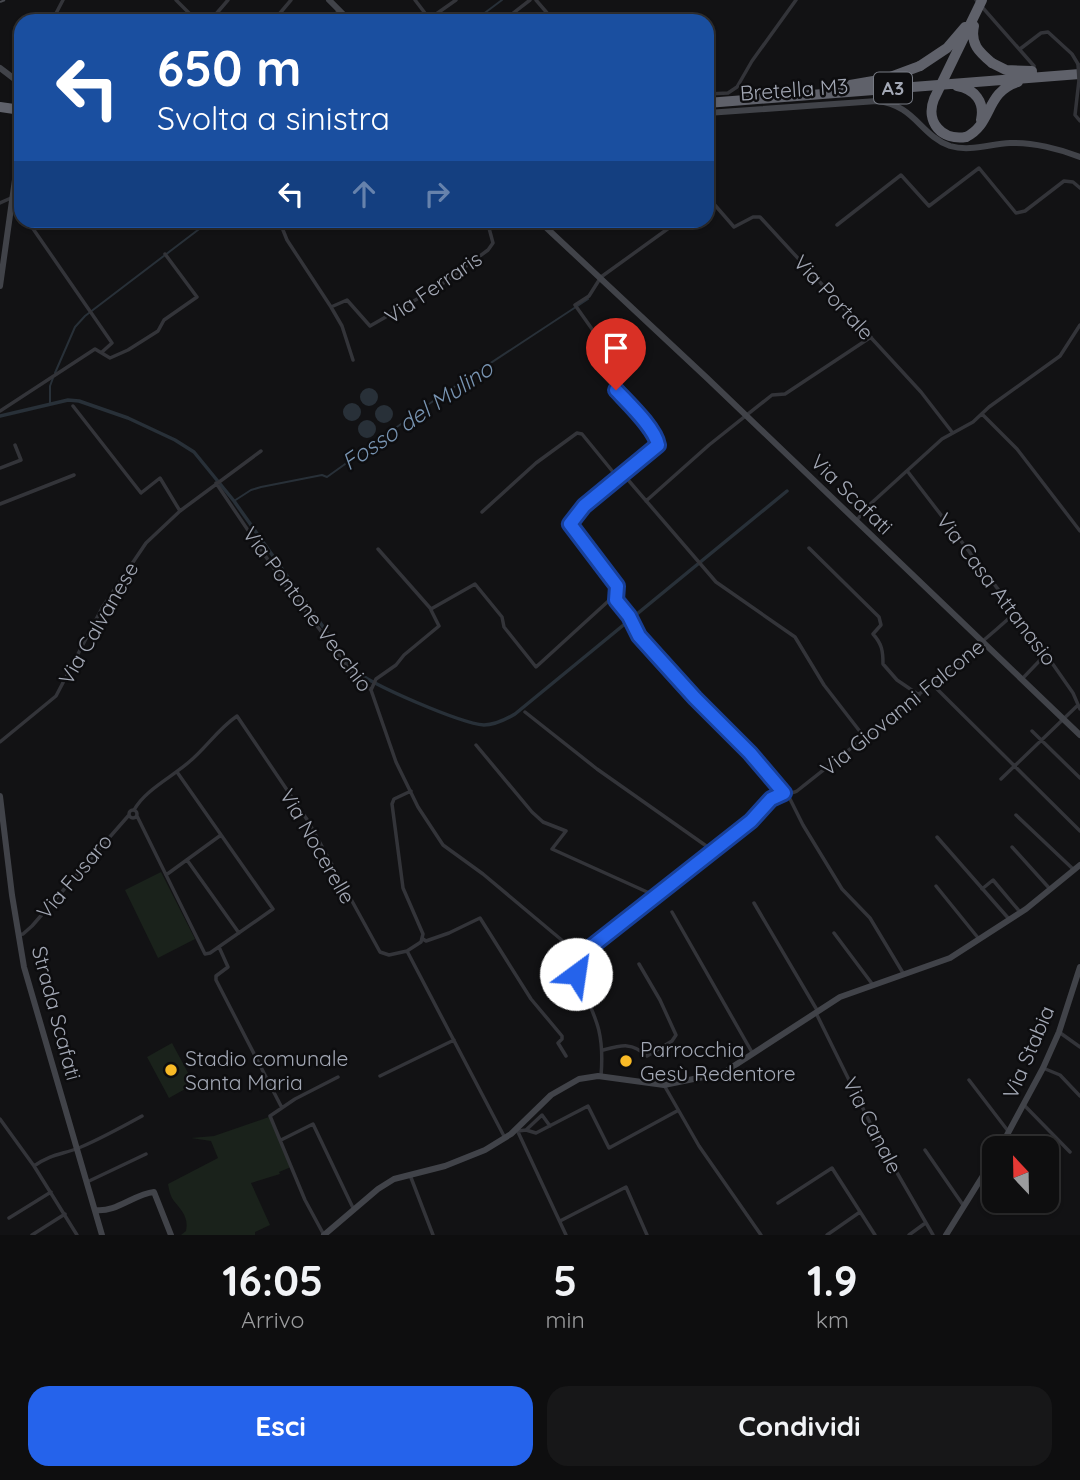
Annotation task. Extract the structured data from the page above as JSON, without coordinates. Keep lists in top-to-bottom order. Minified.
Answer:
{"streets":{"highway":["A3"],"street":["Bretella M3","Via Ferraris","Via Portale","Via Scafati","Via Casa Attanasio","Via Pontone Vecchio","Via Calvanese","Via Giovanni Falcone","Via Nocerelle","Via Fusaro","Strada Scafati","Via Stabia","Via Canale"]},"crossings":[["Via Scafati","Via Giovanni Falcone"],["Via Casa Attanasio","Via Giovanni Falcone"],["Via Pontone Vecchio","Via Calvanese"],["Via Pontone Vecchio","Via Giovanni Falcone"],["Via Nocerelle","Via Fusaro"],["Via Fusaro","Strada Scafati"]],"water":["Fosso del Mulino"],"places":["Parrocchia Gesù Redentore","Stadio comunale Santa Maria"],"north":"top","page":{"turn":["650 m","Svolta a sinistra"],"eta":["16:05","Arrivo","5","min","1.9","km"],"buttons":["Esci","Condividi"]}}
